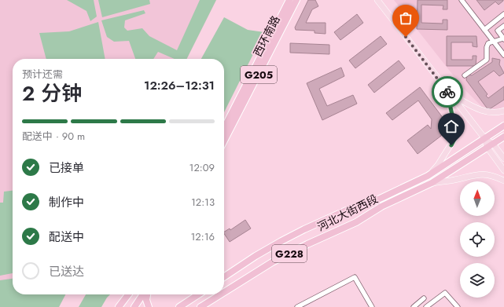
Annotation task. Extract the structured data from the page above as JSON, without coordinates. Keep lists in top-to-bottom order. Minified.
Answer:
{"streets":{"highway":["西环南路","G205","河北大街西段","G228"]},"north":"top","page":{"heading":["2 分钟","预计还需","12:26–12:31"],"bar":"配送中 · 90 m","list":[["已接单","12:09"],["制作中","12:13"],["配送中","12:16"],"已送达"]}}
